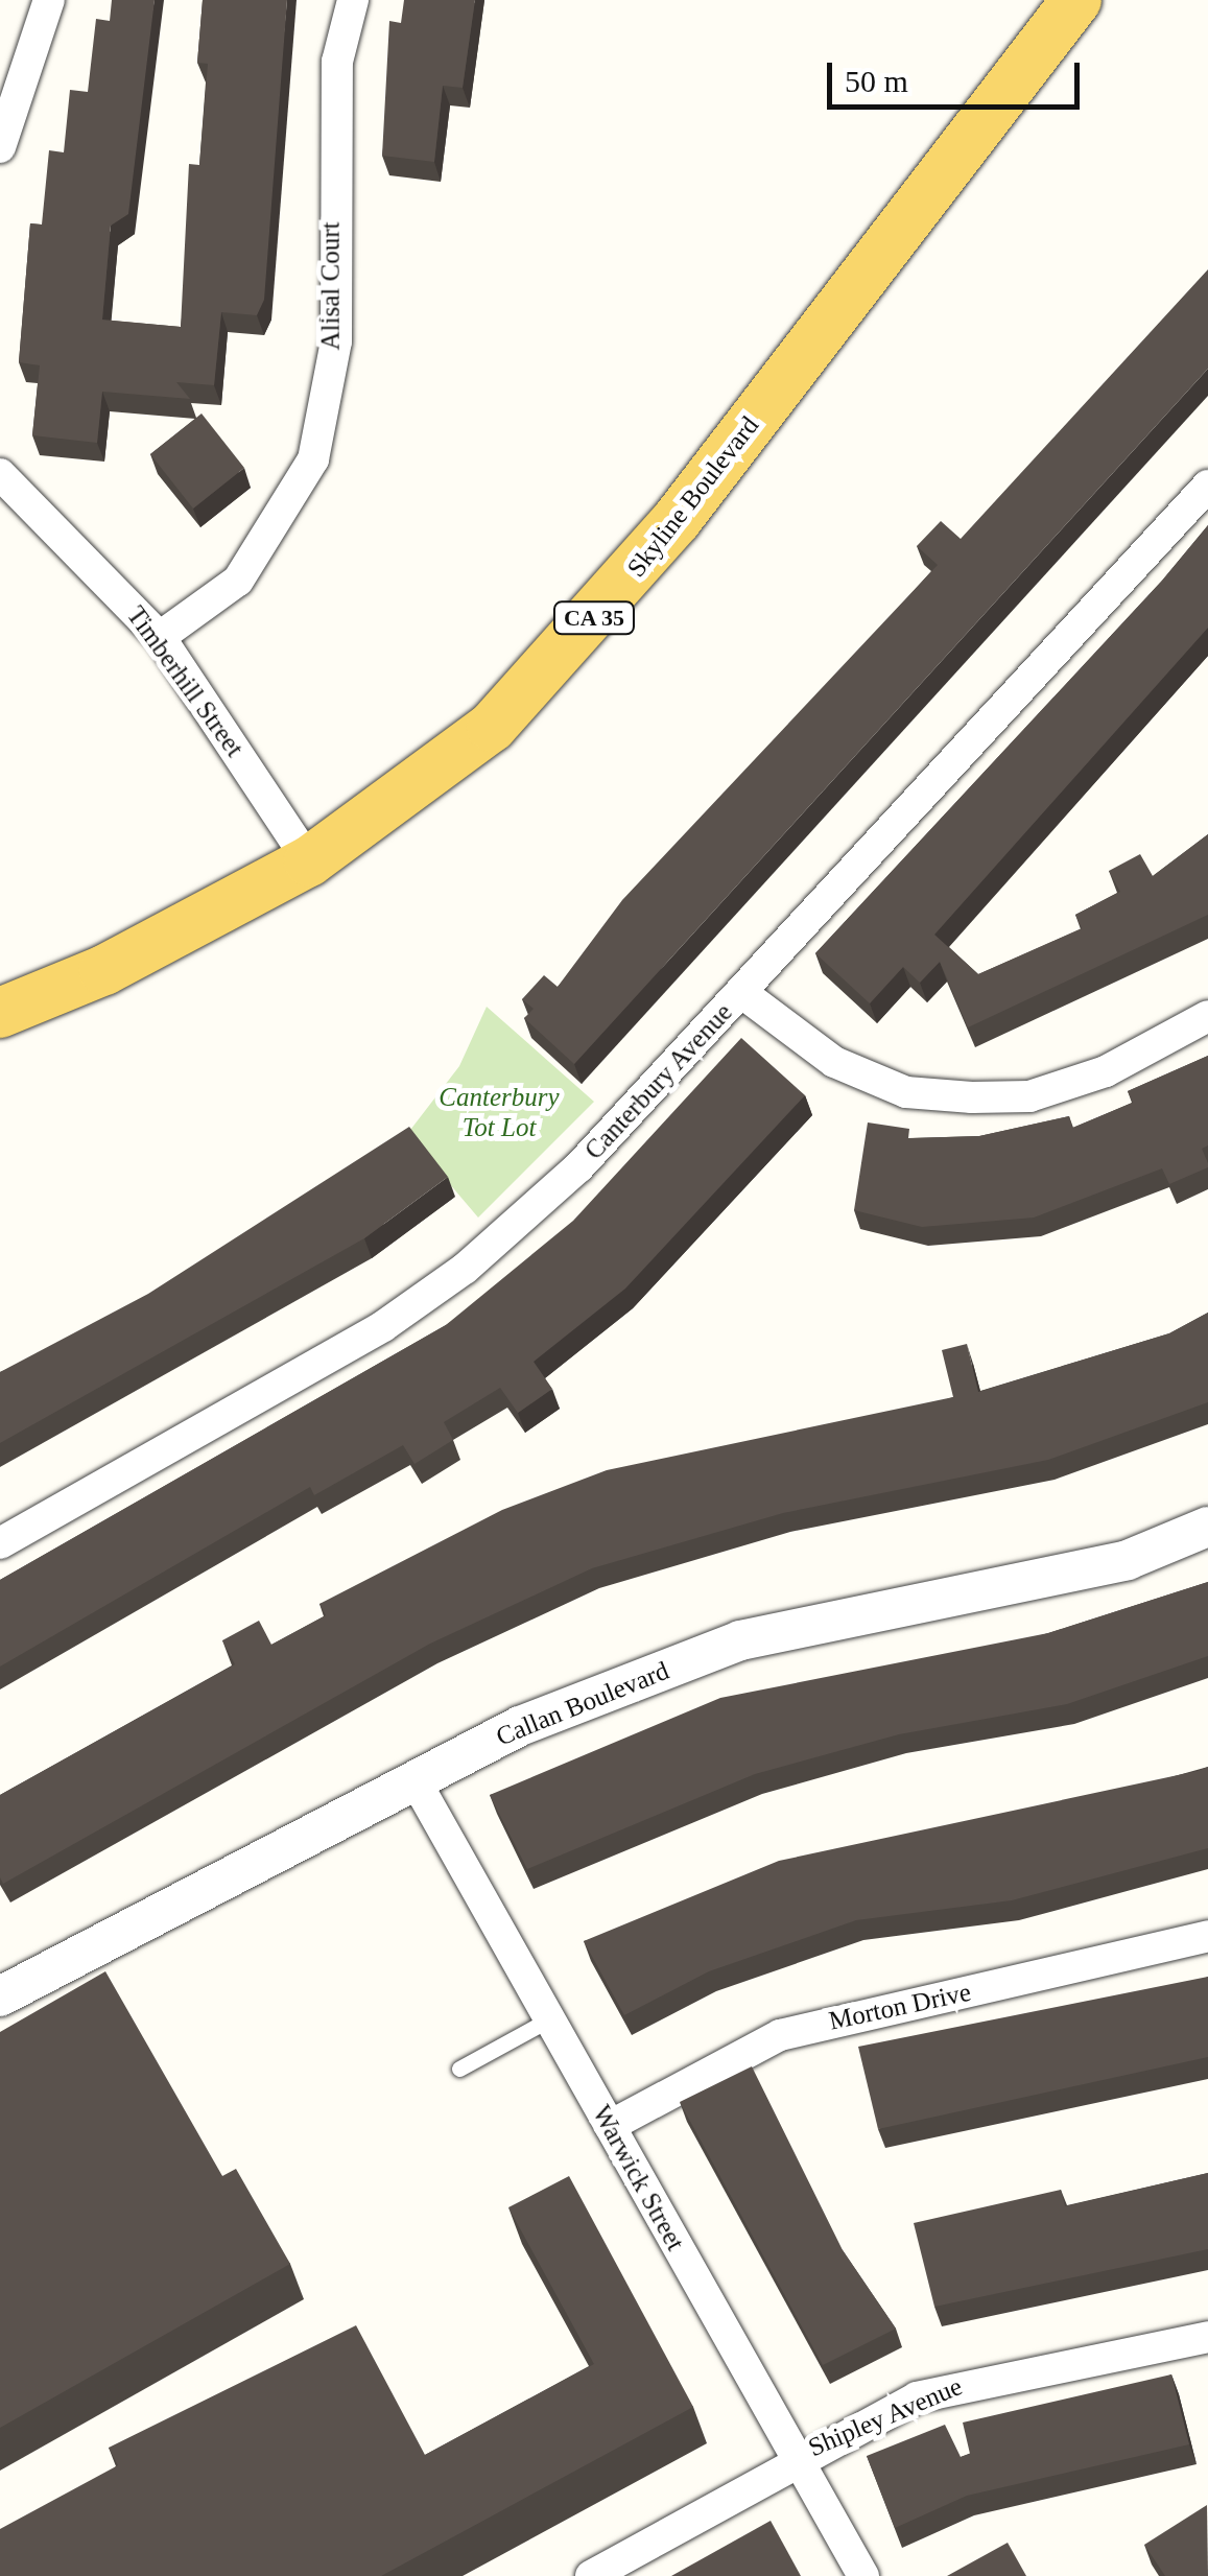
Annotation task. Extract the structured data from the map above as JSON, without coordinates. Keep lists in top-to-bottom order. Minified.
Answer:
{"streets":{"main road":["Skyline Boulevard","CA 35"],"street":["Alisal Court","Timberhill Street","Canterbury Avenue","Callan Boulevard","Morton Drive","Warwick Street","Shipley Avenue"]},"crossings":[["Alisal Court","Timberhill Street"],["Skyline Boulevard","Timberhill Street"],["Callan Boulevard","Warwick Street"],["Morton Drive","Warwick Street"],["Warwick Street","Shipley Avenue"]],"parks":["Canterbury Tot Lot"],"scale_bar":"50 m"}
